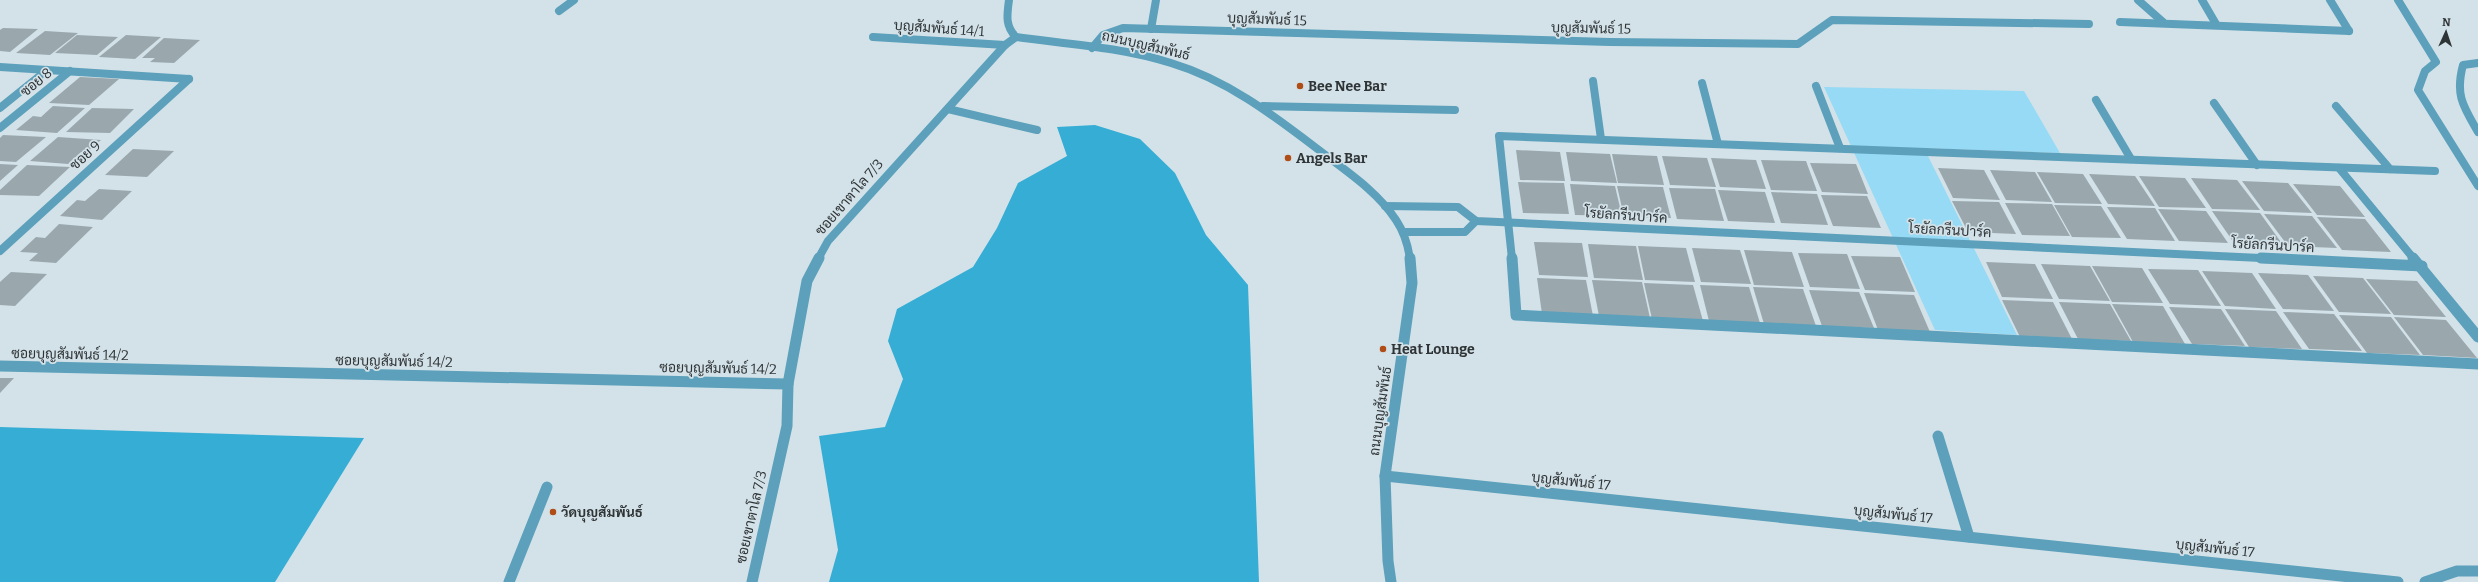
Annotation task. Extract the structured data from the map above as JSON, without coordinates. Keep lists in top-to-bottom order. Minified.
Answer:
{"streets":{"street":["บุญสัมพันธ์ 15","บุญสัมพันธ์ 14/1","ถนนบุญสัมพันธ์","ซอย 8","ซอย 9","ซอยเขาตาโล 7/3","โรยัลกรีนปาร์ค","ซอยบุญสัมพันธ์ 14/2","บุญสัมพันธ์ 17"]},"crossings":[["บุญสัมพันธ์ 15","ถนนบุญสัมพันธ์"],["บุญสัมพันธ์ 14/1","ซอยเขาตาโล 7/3"],["ถนนบุญสัมพันธ์","ซอยเขาตาโล 7/3"],["ถนนบุญสัมพันธ์","บุญสัมพันธ์ 17"],["ซอย 8","ซอย 9"],["ซอยเขาตาโล 7/3","ซอยบุญสัมพันธ์ 14/2"]],"places":["Bee Nee Bar","Angels Bar","Heat Lounge","วัดบุญสัมพันธ์"],"north":"top"}
